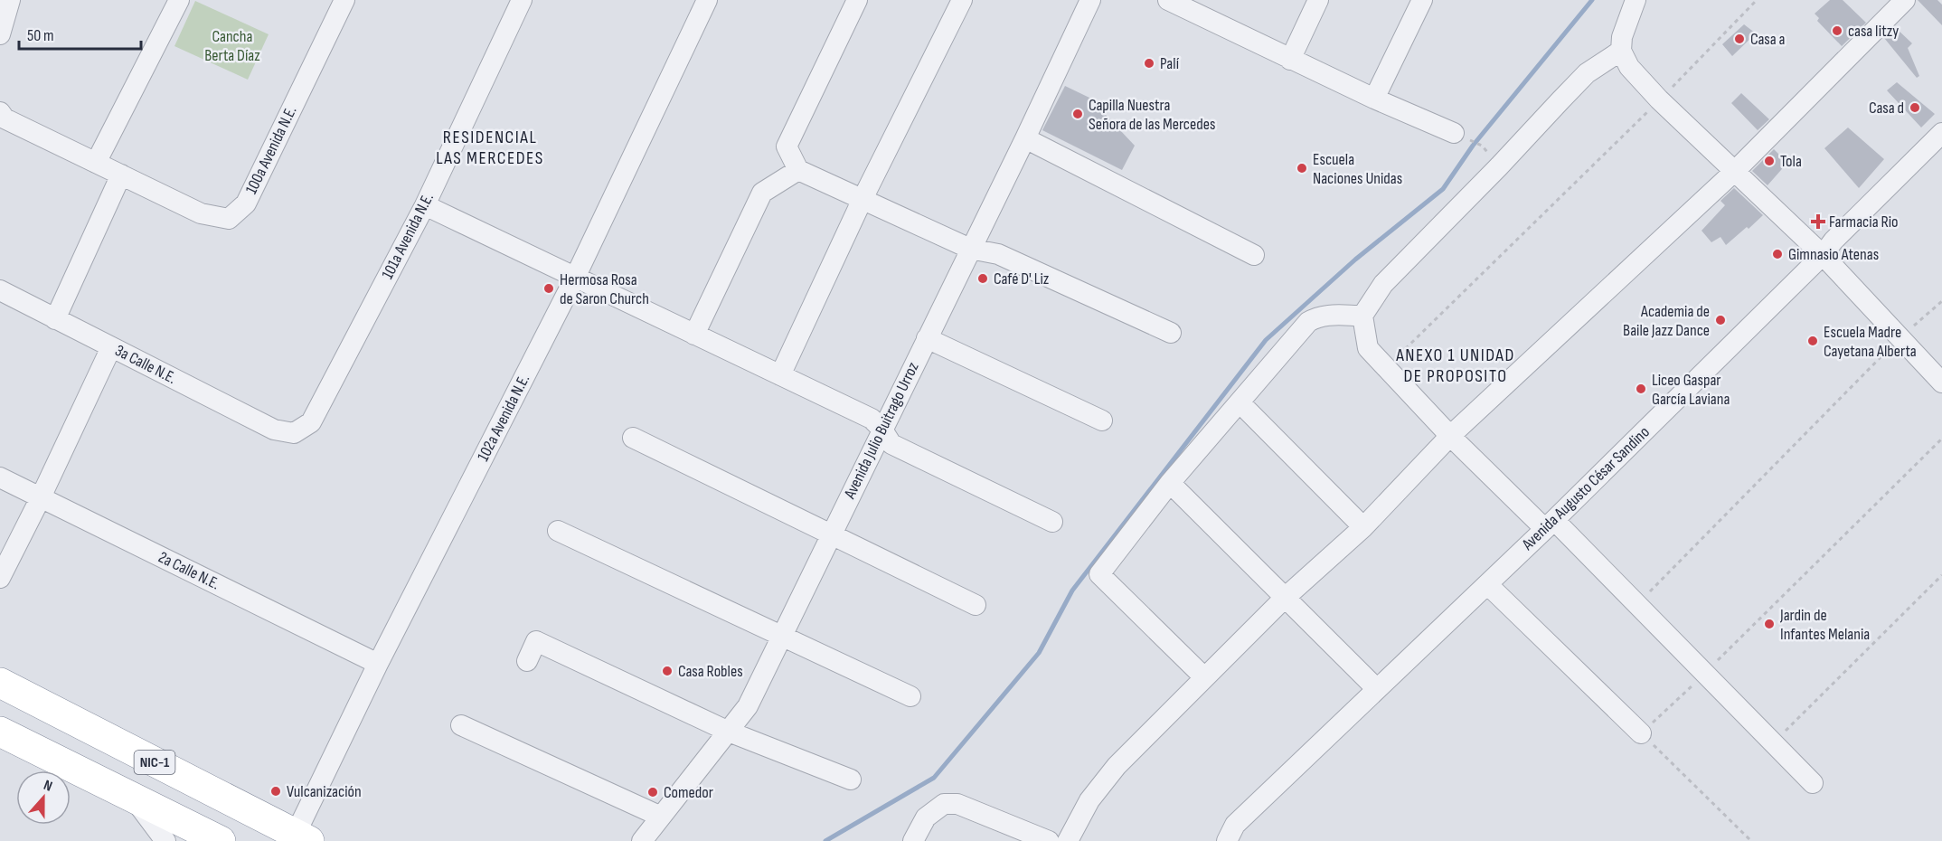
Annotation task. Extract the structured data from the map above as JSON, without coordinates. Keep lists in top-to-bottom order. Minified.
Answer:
{"streets":{"highway":["NIC-1"],"street":["100a Avenida N.E.","101a Avenida N.E.","3a Calle N.E.","102a Avenida N.E.","Avenida Julio Buitrago Urroz","Avenida Augusto César Sandino","2a Calle N.E."]},"crossings":[["101a Avenida N.E.","3a Calle N.E."],["102a Avenida N.E.","2a Calle N.E."],["102a Avenida N.E.","NIC-1"]],"districts":["RESIDENCIAL LAS MERCEDES","ANEXO 1 UNIDAD DE PROPOSITO"],"parks":["Cancha Berta Díaz"],"places":{"other":["casa litzy","Casa a","Palí","Casa d","Capilla Nuestra Señora de las Mercedes","Tola","Escuela Naciones Unidas","Gimnasio Atenas","Café D' Liz","Hermosa Rosa de Saron Church","Academia de Baile Jazz Dance","Escuela Madre Cayetana Alberta","Liceo Gaspar García Laviana","Jardin de Infantes Melania","Casa Robles","Vulcanización","Comedor"],"health":["Farmacia Rio"]},"scale_bar":"50 m","north":"top"}
